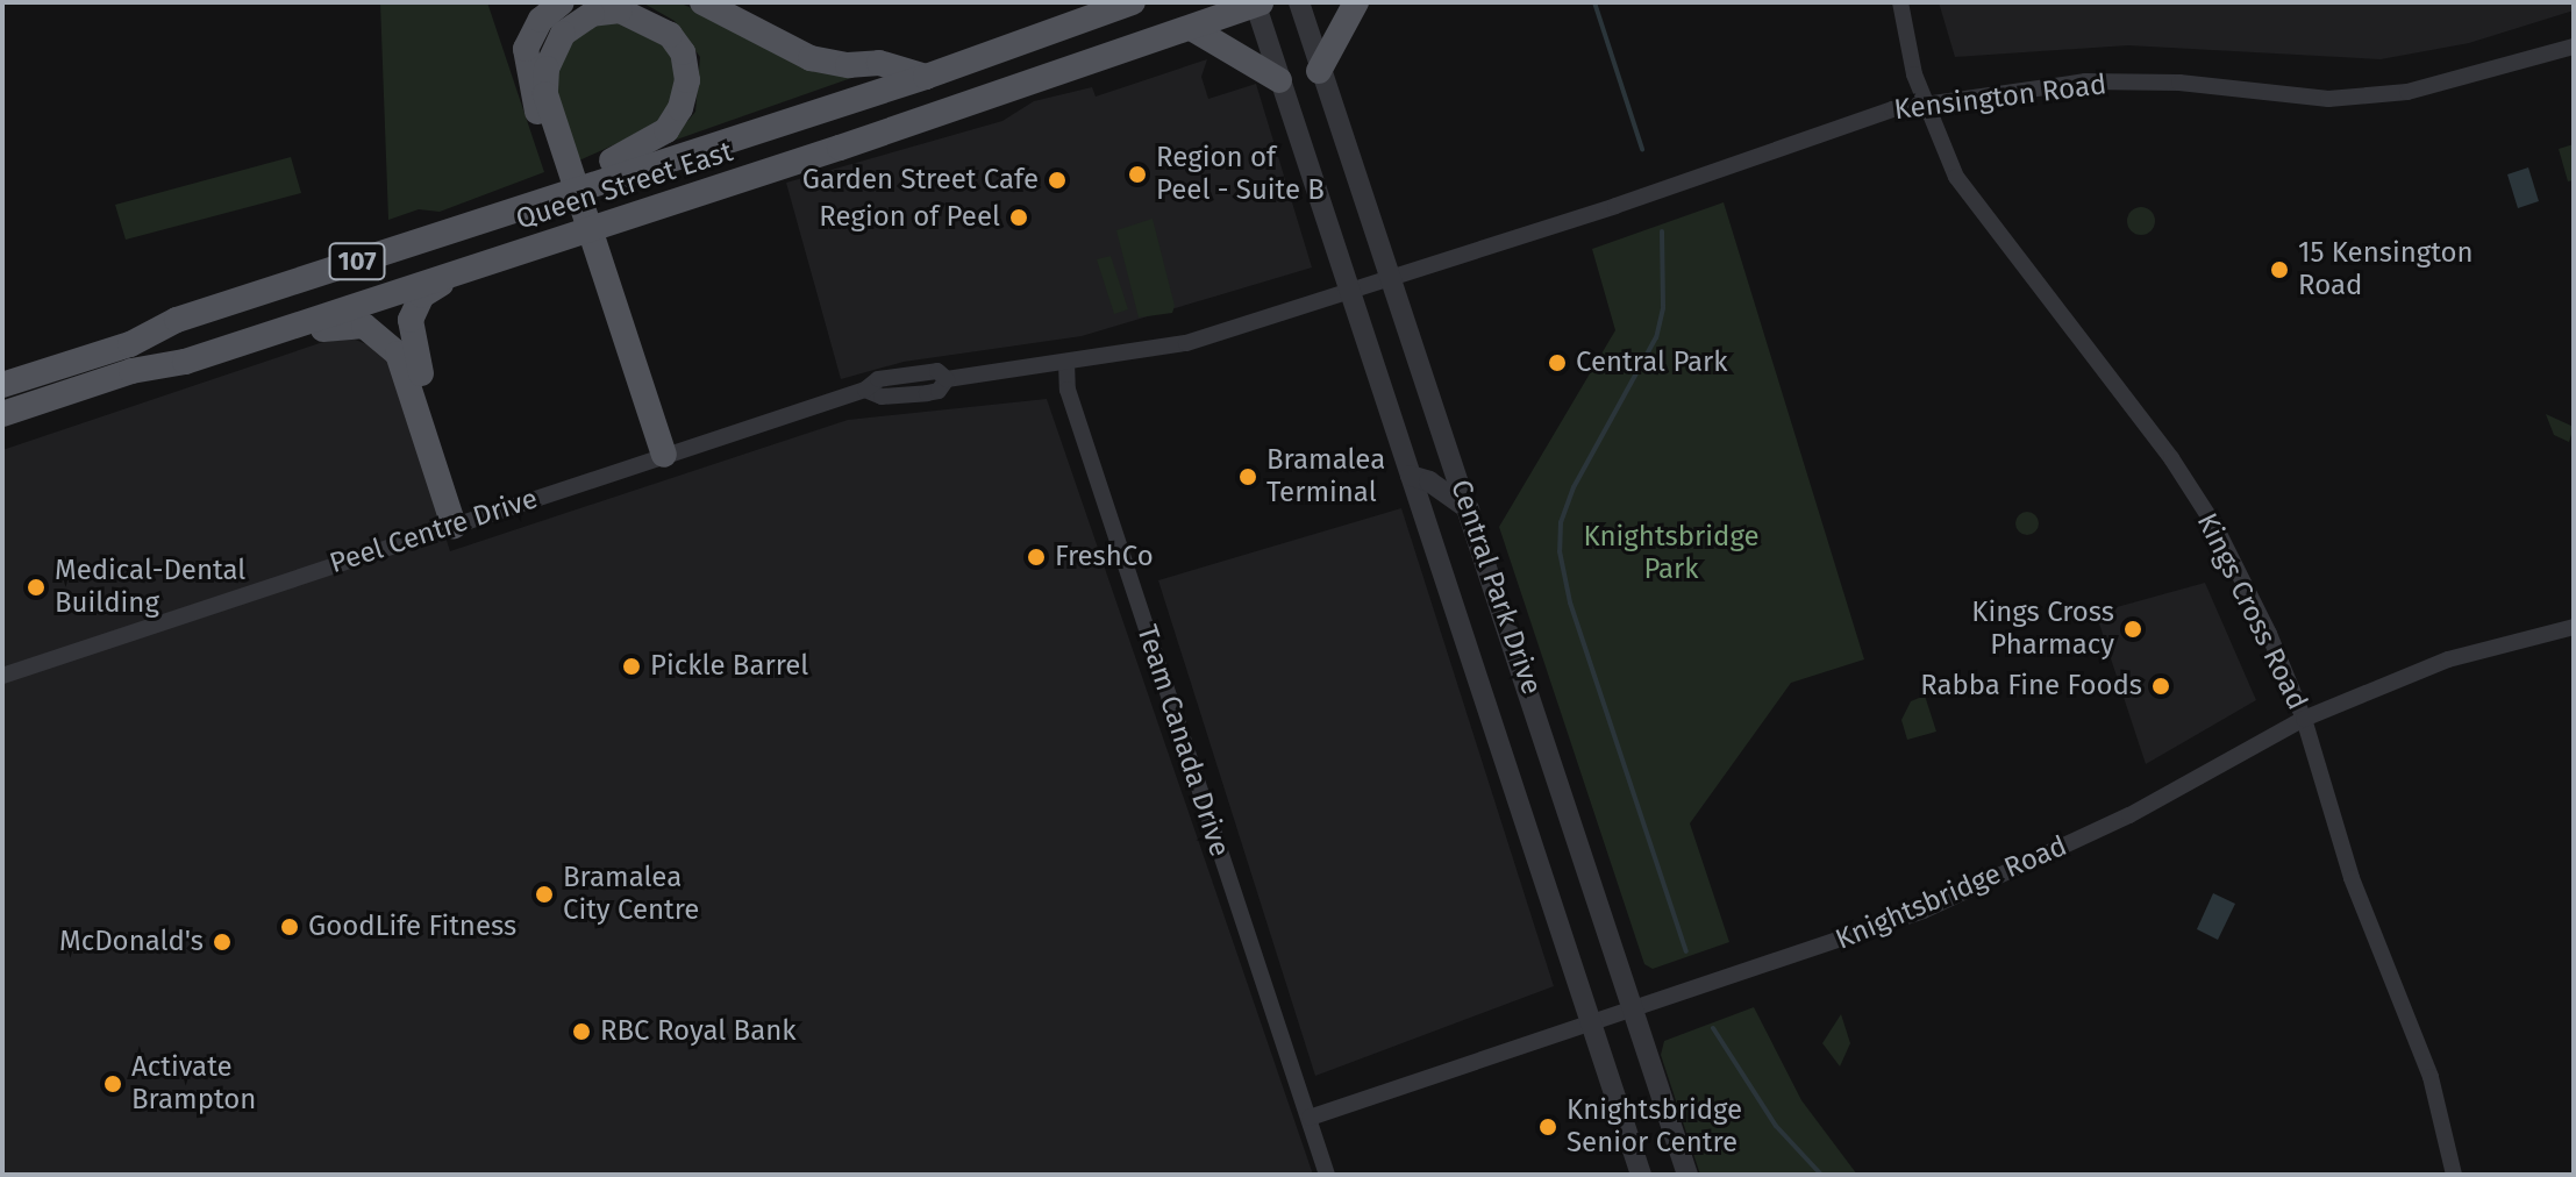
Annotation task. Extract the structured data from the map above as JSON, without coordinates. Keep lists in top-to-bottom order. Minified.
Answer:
{"streets":{"main road":["Queen Street East","107"],"street":["Kensington Road","Peel Centre Drive","Central Park Drive","Kings Cross Road","Team Canada Drive","Knightsbridge Road"]},"crossings":[["Kensington Road","Peel Centre Drive"],["Kensington Road","Central Park Drive"],["Kensington Road","Kings Cross Road"],["Queen Street East","Central Park Drive"],["Peel Centre Drive","Central Park Drive"],["Peel Centre Drive","Team Canada Drive"],["Central Park Drive","Knightsbridge Road"],["Kings Cross Road","Knightsbridge Road"],["Team Canada Drive","Knightsbridge Road"]],"parks":["Knightsbridge Park"],"places":["Region of Peel - Suite B","Garden Street Cafe","Region of Peel","15 Kensington Road","Central Park","Bramalea Terminal","FreshCo","Medical-Dental Building","Kings Cross Pharmacy","Pickle Barrel","Rabba Fine Foods","Bramalea City Centre","GoodLife Fitness","McDonald's","RBC Royal Bank","Activate Brampton","Knightsbridge Senior Centre"]}
